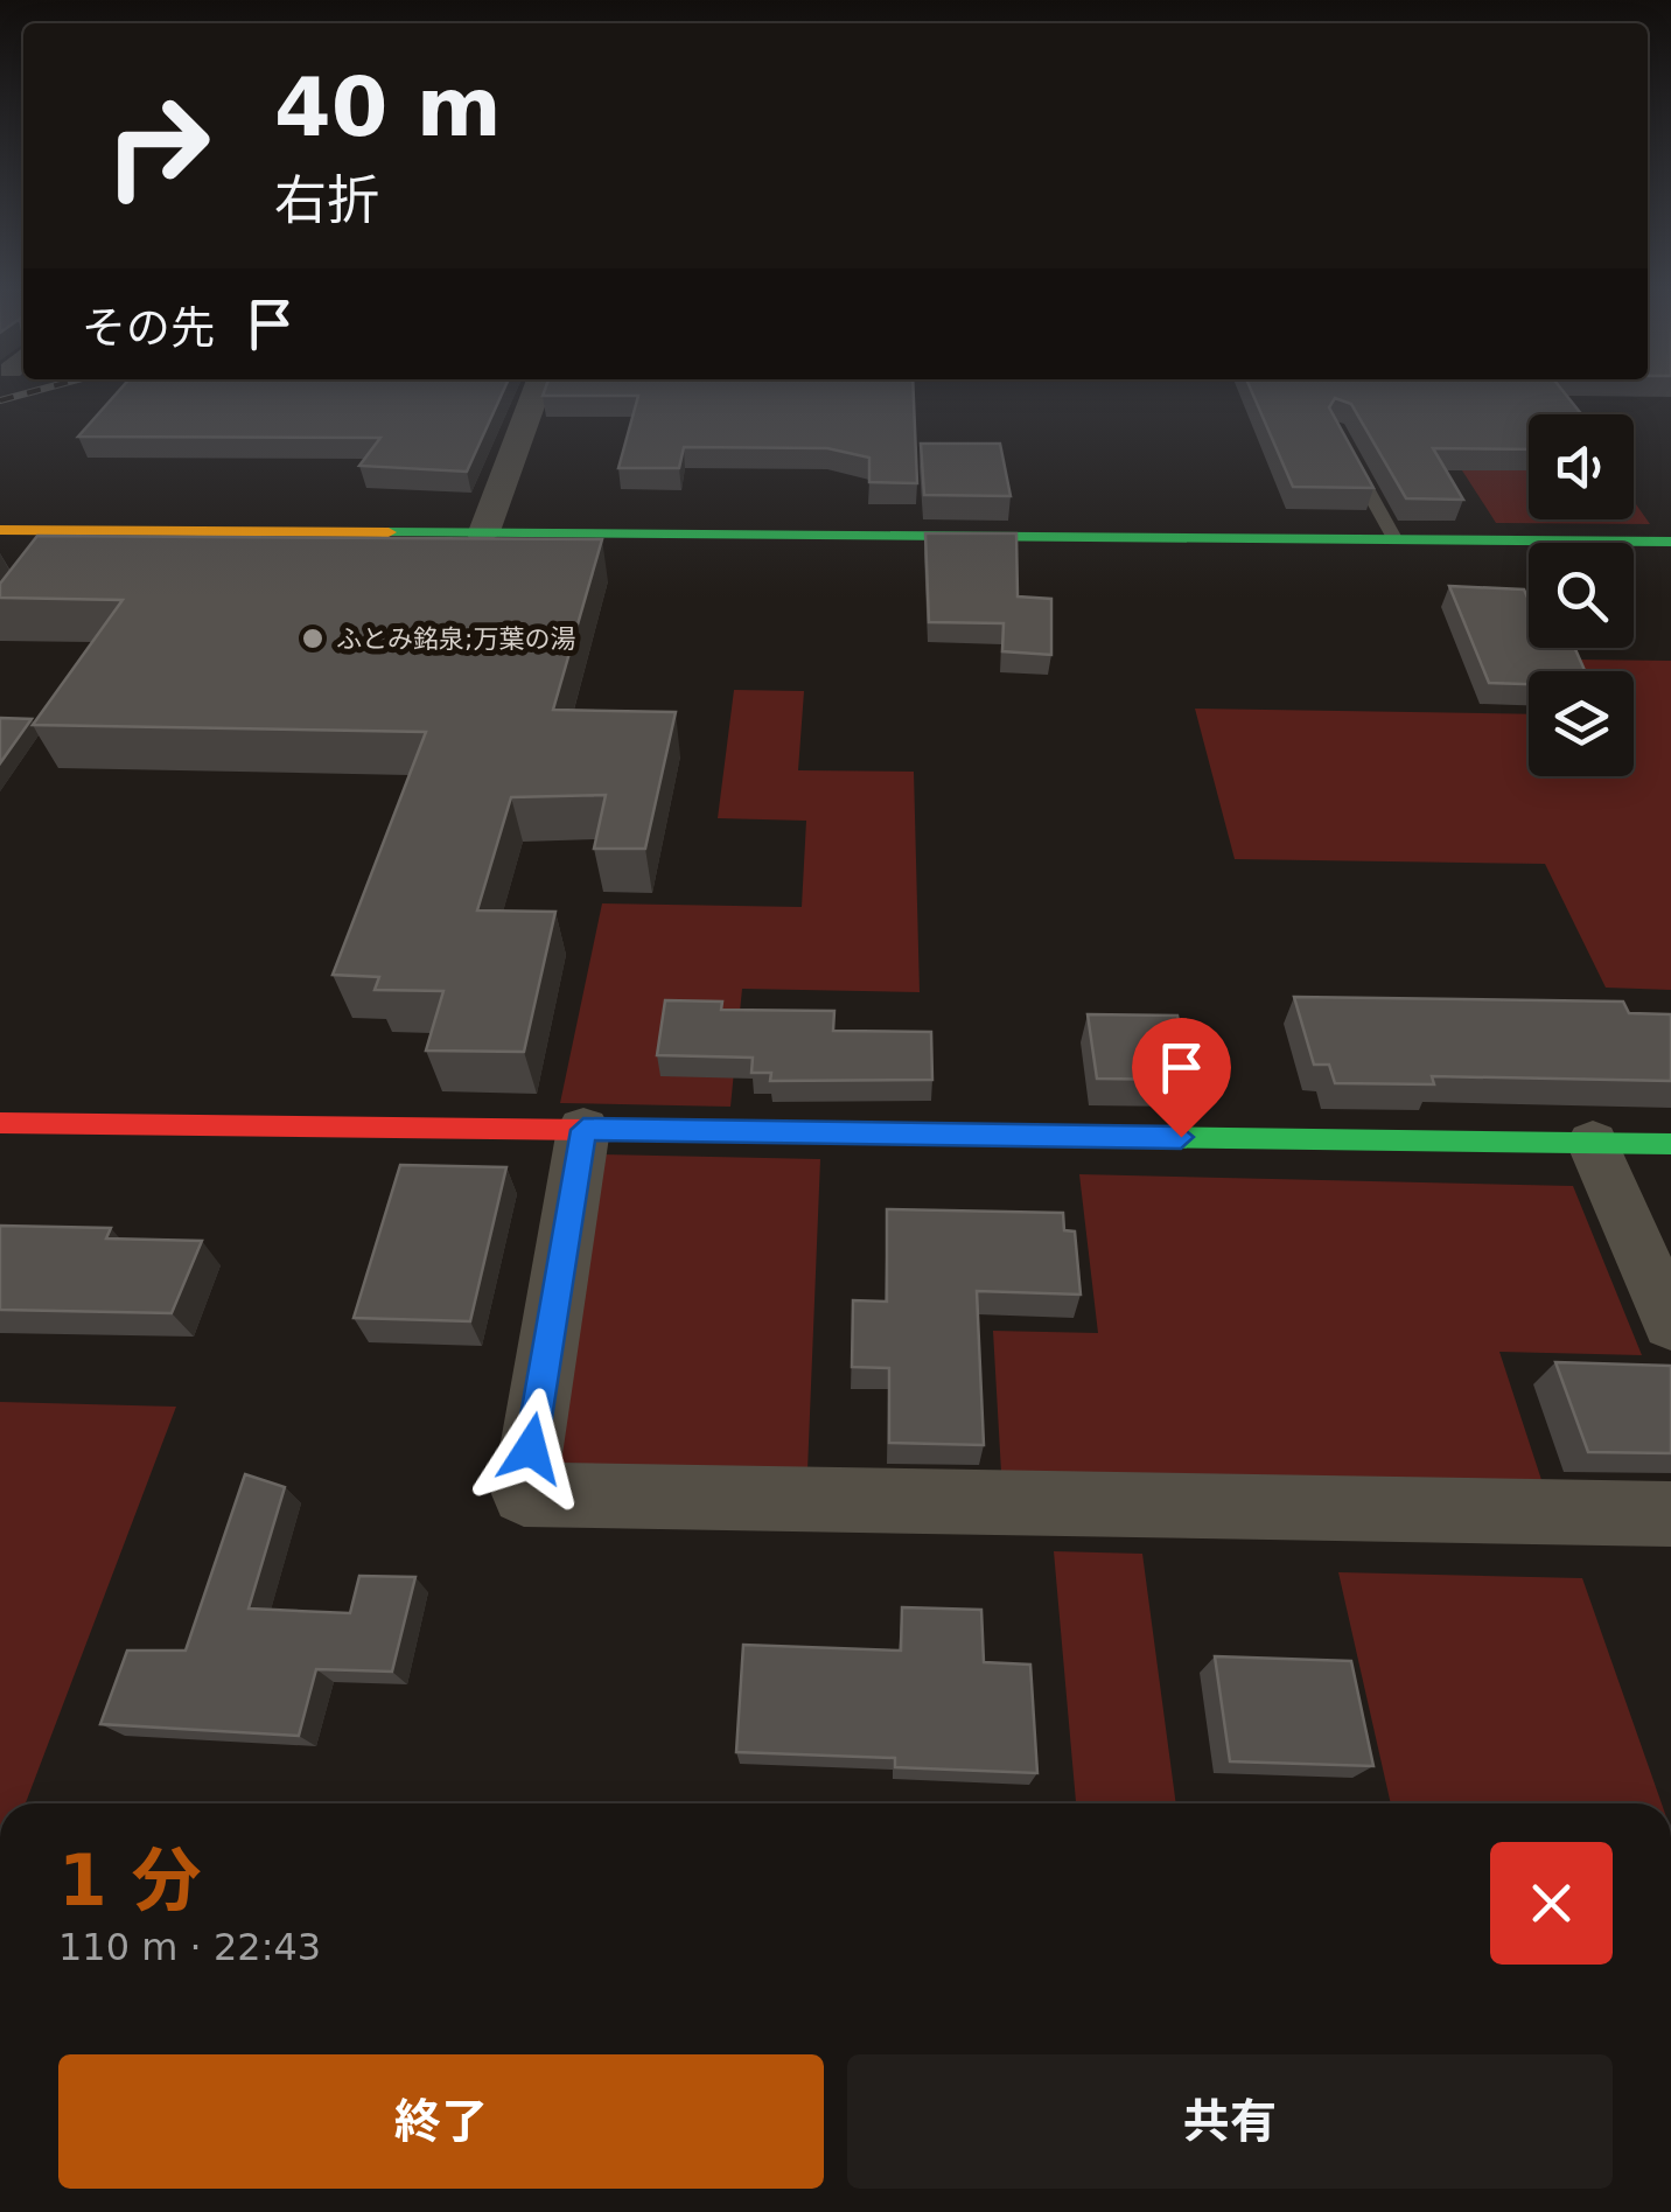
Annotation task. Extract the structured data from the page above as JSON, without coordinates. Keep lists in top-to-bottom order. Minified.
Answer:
{"places":["ふとみ銘泉;万葉の湯"],"page":{"turn":["40 m","右折"],"then":"その先","heading":["1 分","110 m · 22:43"],"buttons":["終了","共有"]}}
